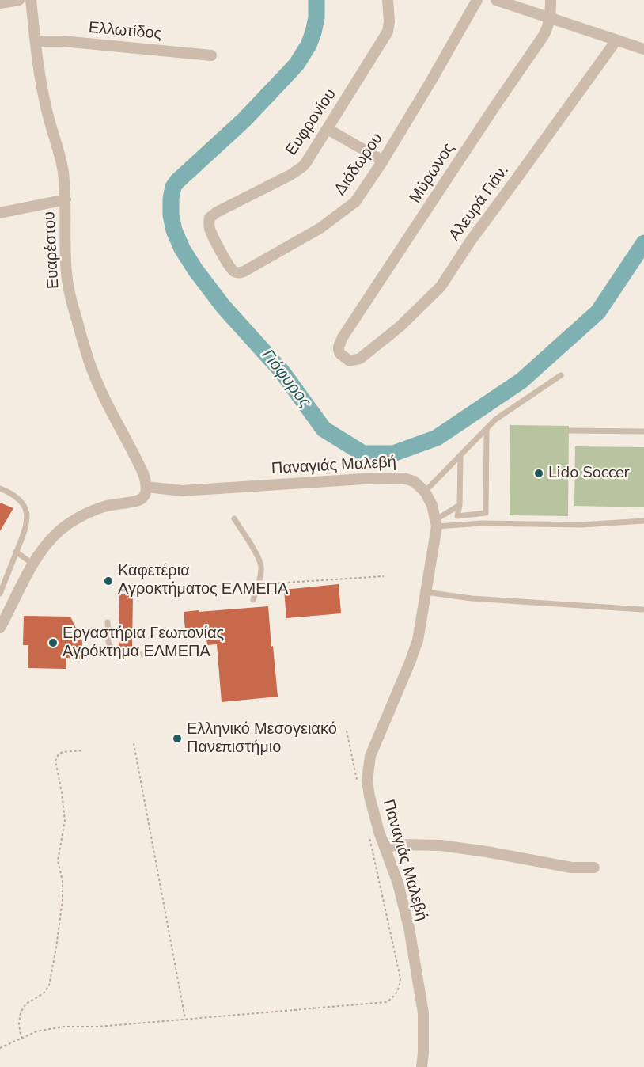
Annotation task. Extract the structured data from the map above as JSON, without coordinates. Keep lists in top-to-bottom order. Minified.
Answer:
{"streets":{"street":["Ελλωτίδος","Ευφρονίου","Διόδωρου","Μύρωνος","Αλευρά Γιάν.","Ευαρέστου","Παναγιάς Μαλεβή"]},"crossings":[["Ελλωτίδος","Ευαρέστου"],["Ευφρονίου","Διόδωρου"],["Μύρωνος","Αλευρά Γιάν."],["Ευαρέστου","Παναγιάς Μαλεβή"]],"water":["Γιόφυρος"],"places":["Lido Soccer","Καφετέρια Αγροκτήματος ΕΛΜΕΠΑ","Εργαστήρια Γεωπονίας Αγρόκτημα ΕΛΜΕΠΑ","Ελληνικό Μεσογειακό Πανεπιστήμιο"]}
